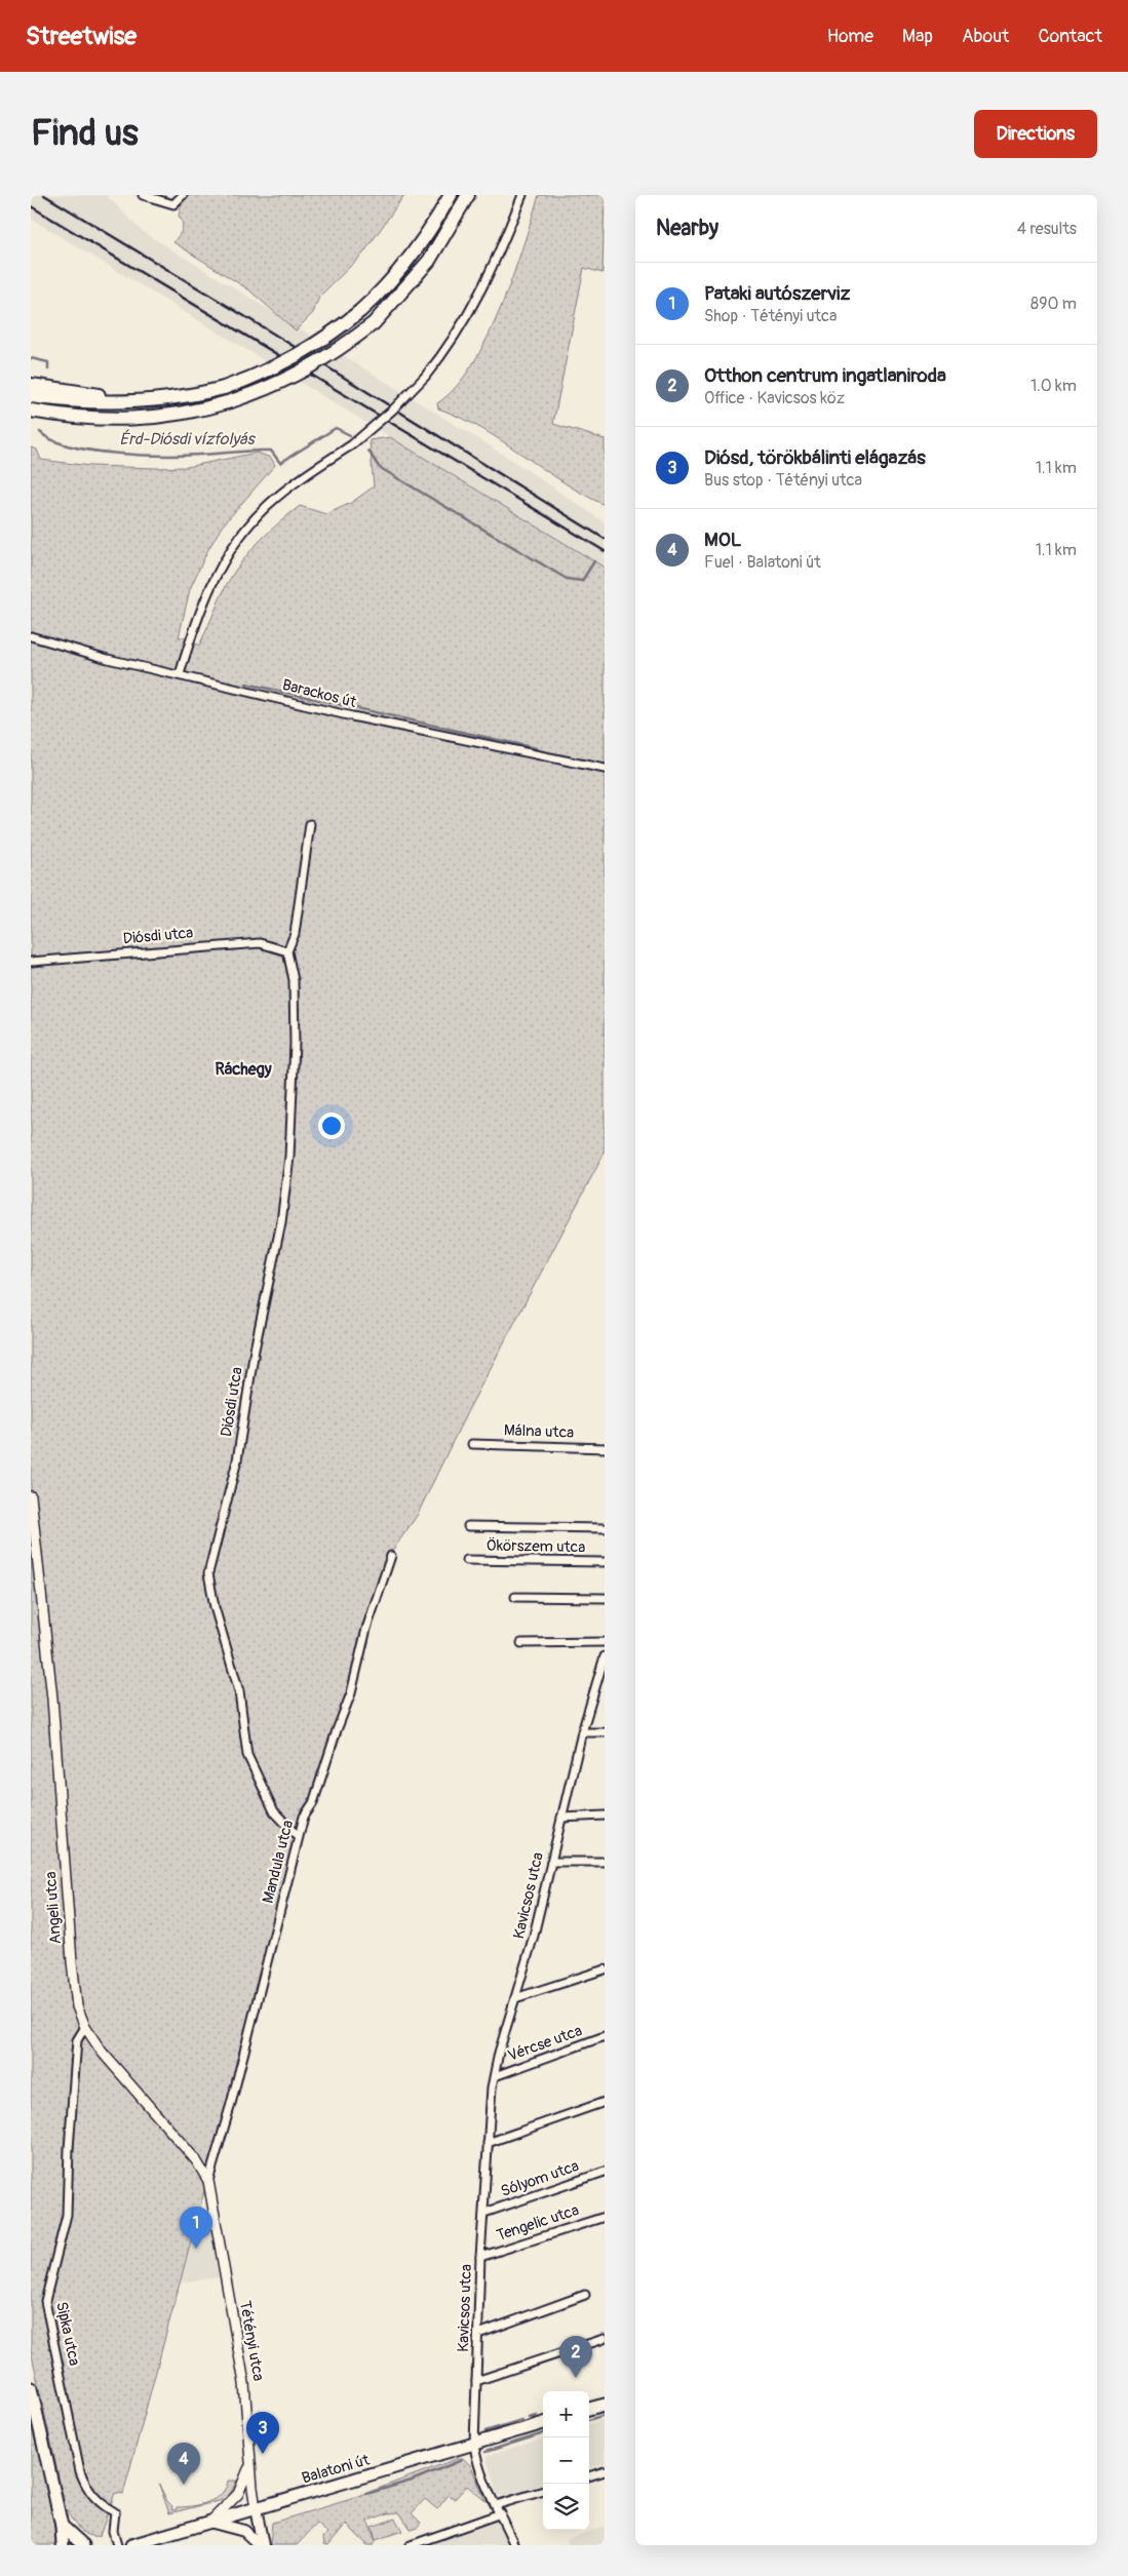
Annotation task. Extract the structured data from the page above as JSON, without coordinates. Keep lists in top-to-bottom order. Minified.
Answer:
{"streets":{"main road":["Balatoni út"],"street":["Barackos út","Diósdi utca","Málna utca","Ökörszem utca","Mandula utca","Kavicsos utca","Angeli utca","Vércse utca","Sólyom utca","Tengelic utca","Sipka utca","Tétényi utca"]},"crossings":[["Diósdi utca","Mandula utca"],["Mandula utca","Angeli utca"],["Mandula utca","Tétényi utca"],["Kavicsos utca","Vércse utca"],["Kavicsos utca","Sólyom utca"],["Kavicsos utca","Tengelic utca"],["Kavicsos utca","Balatoni út"],["Angeli utca","Sipka utca"],["Angeli utca","Tétényi utca"],["Tétényi utca","Balatoni út"]],"districts":["Ráchegy"],"water":["Érd-Diósdi vízfolyás"],"page":{"header":"Streetwise","nav":["Home","Map","About","Contact"],"buttons":"Directions","title":"Find us","heading":["Nearby","4 results"],"list":[{"mark":"1","name":"Pataki autószerviz","note":"Shop · Tétényi utca","value":"890 m"},{"mark":"2","name":"Otthon centrum ingatlaniroda","note":"Office · Kavicsos köz","value":"1.0 km"},{"mark":"3","name":"Diósd, törökbálinti elágazás","note":"Bus stop · Tétényi utca","value":"1.1 km"},{"mark":"4","name":"MOL","note":"Fuel · Balatoni út","value":"1.1 km"}],"pins":["1","2","3","4"],"map_buttons":["+","−"]}}
